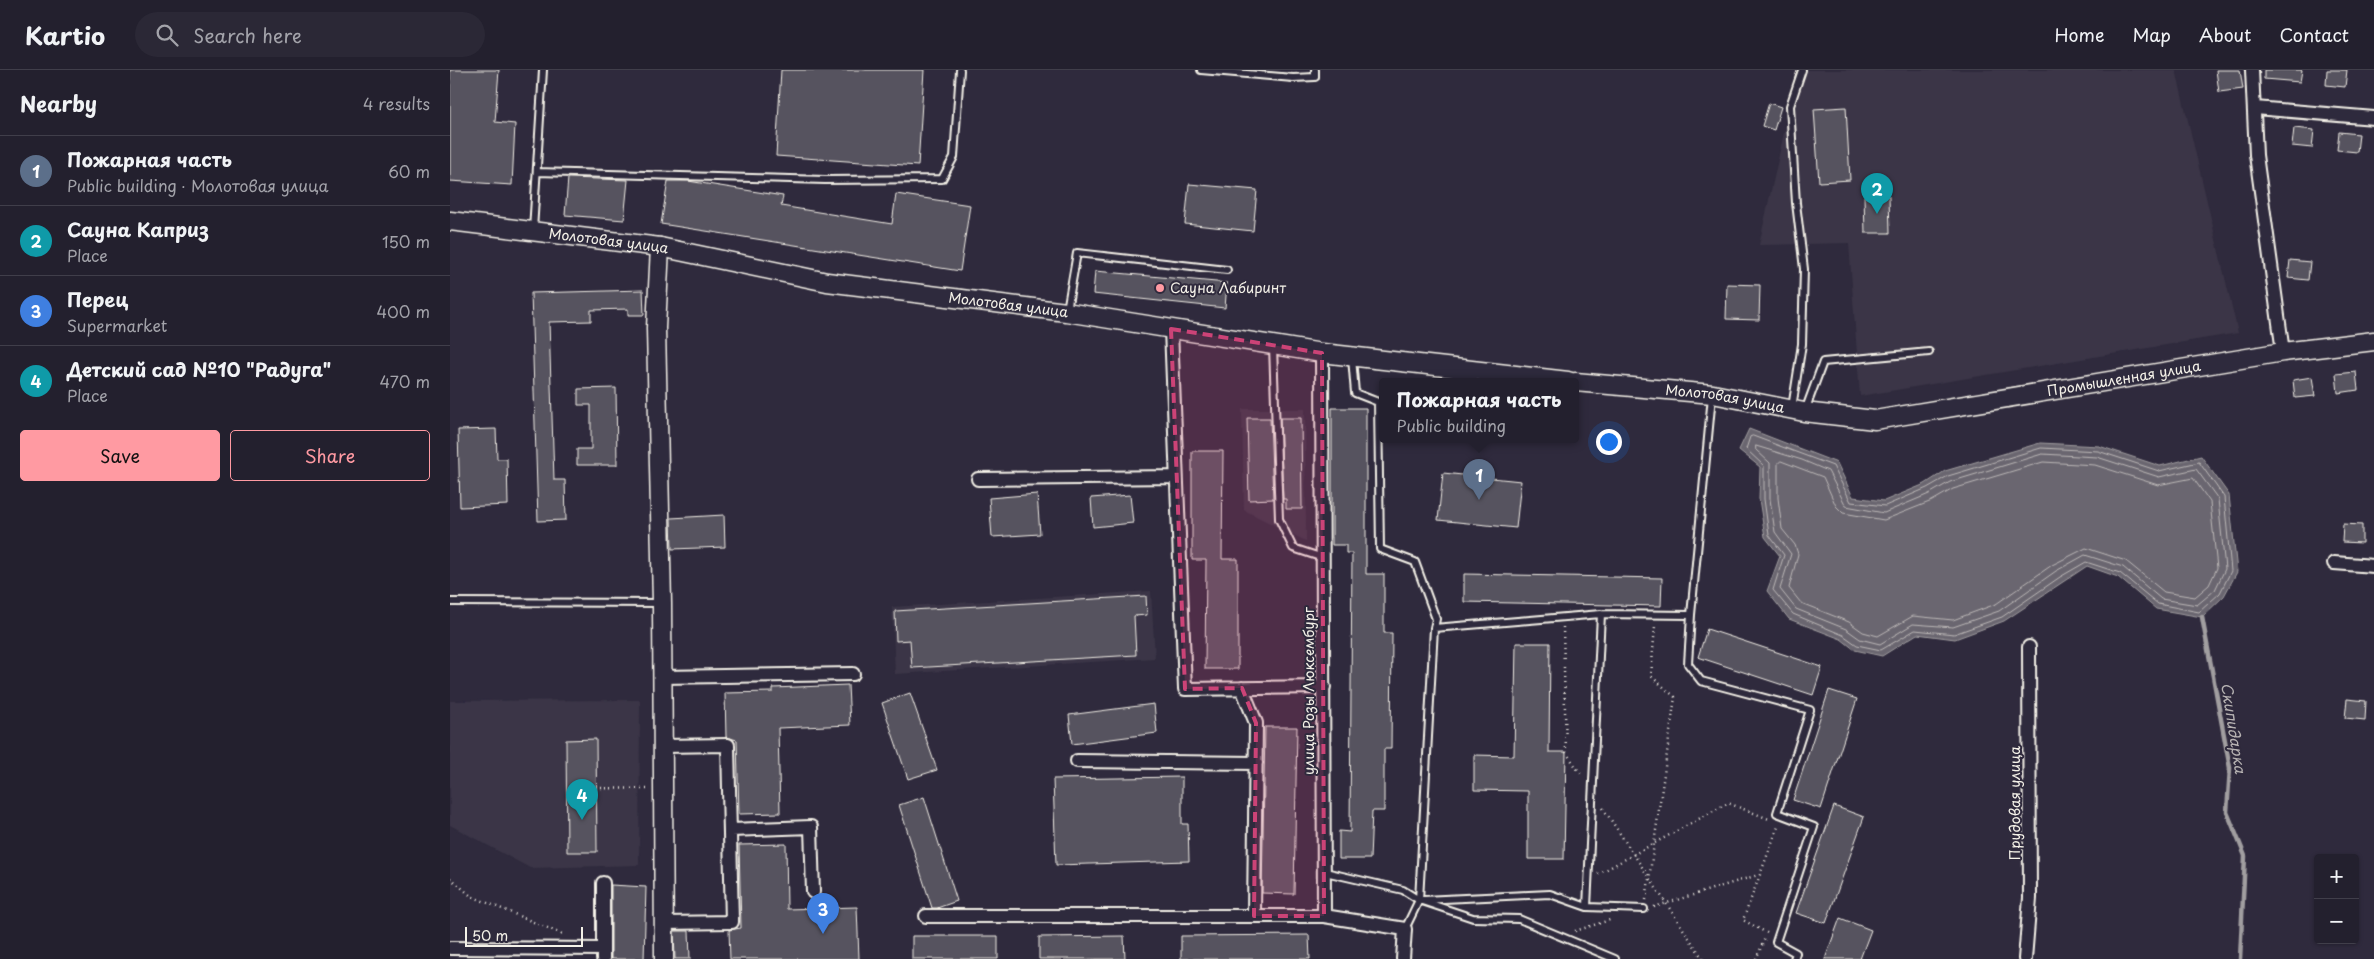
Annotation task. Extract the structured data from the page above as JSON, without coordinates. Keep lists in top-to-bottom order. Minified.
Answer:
{"streets":{"street":["Молотовая улица","Промышленная улица","улица Розы Люксембург","Прудовая улица"]},"crossings":[["Молотовая улица","Промышленная улица"],["Молотовая улица","улица Розы Люксембург"]],"water":["Скипидарка"],"places":["Сауна Лабиринт"],"scale_bar":"50 m","page":{"header":"Kartio","search":"Search here","nav":["Home","Map","About","Contact"],"heading":["Nearby","4 results"],"list":[{"mark":"1","name":"Пожарная часть","note":"Public building · Молотовая улица","value":"60 m"},{"mark":"2","name":"Сауна Каприз","note":"Place","value":"150 m"},{"mark":"3","name":"Перец","note":"Supermarket","value":"400 m"},{"mark":"4","name":"Детский сад №10 \"Радуга\"","note":"Place","value":"470 m"}],"pins":["2","1","4","3"],"popup":["Пожарная часть","Public building"],"buttons":["Save","Share"],"map_buttons":["+","−"],"scale":"50 m"}}
